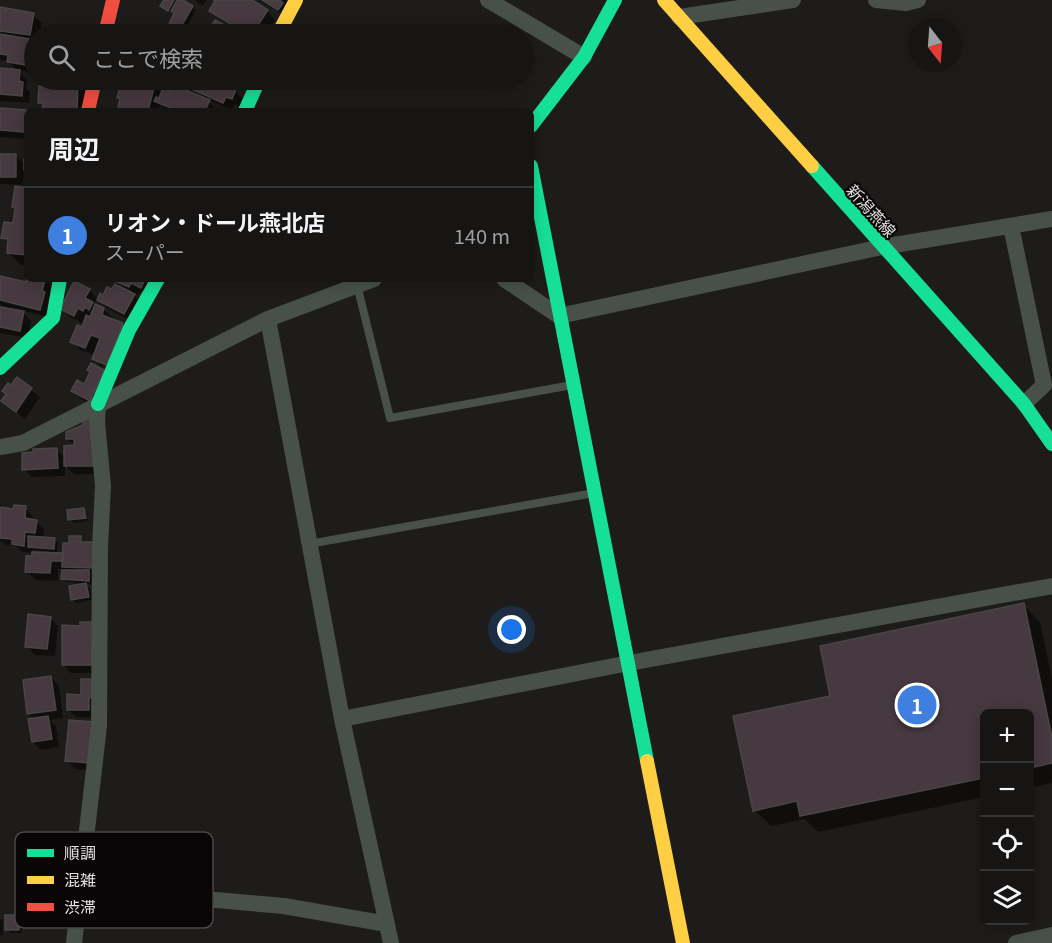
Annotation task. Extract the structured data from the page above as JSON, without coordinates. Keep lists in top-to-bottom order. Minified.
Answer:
{"streets":{"street":["新潟燕線"]},"legend":["順調","混雑","渋滞"],"north":"bottom","page":{"search":"ここで検索","heading":"周辺","list":[{"mark":"1","name":"リオン・ドール燕北店","note":"スーパー","value":"140 m"}],"pins":"1","map_buttons":["+","−"]}}
